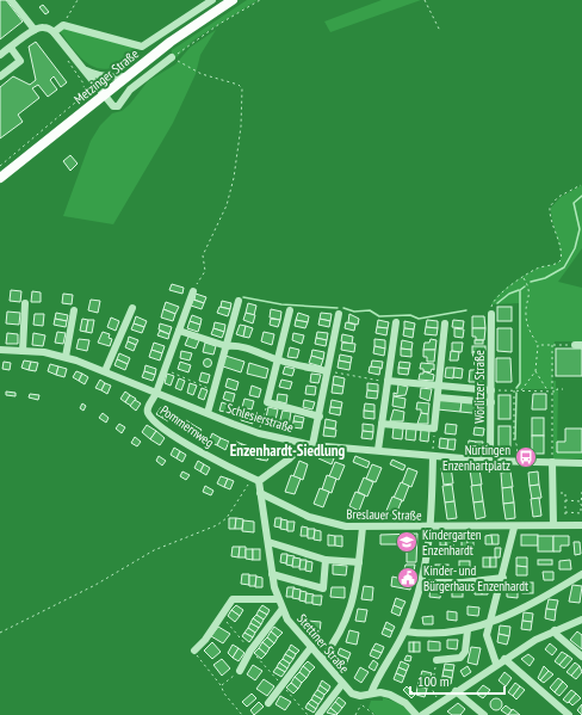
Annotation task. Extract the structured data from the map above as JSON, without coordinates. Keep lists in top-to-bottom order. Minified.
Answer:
{"streets":{"main road":["Metzinger Straße"],"street":["Wörlitzer Straße","Schlesierstraße","Pommernweg","Breslauer Straße","Stettiner Straße"]},"crossings":[["Wörlitzer Straße","Schlesierstraße"],["Schlesierstraße","Pommernweg"],["Pommernweg","Stettiner Straße"],["Breslauer Straße","Stettiner Straße"]],"districts":["Enzenhardt-Siedlung"],"places":{"bus stop":["Nürtingen Enzenhartplatz"],"school or university":["Kindergarten Enzenhardt"],"public building":["Kinder- und Bürgerhaus Enzenhardt"]},"scale_bar":"100 m"}
